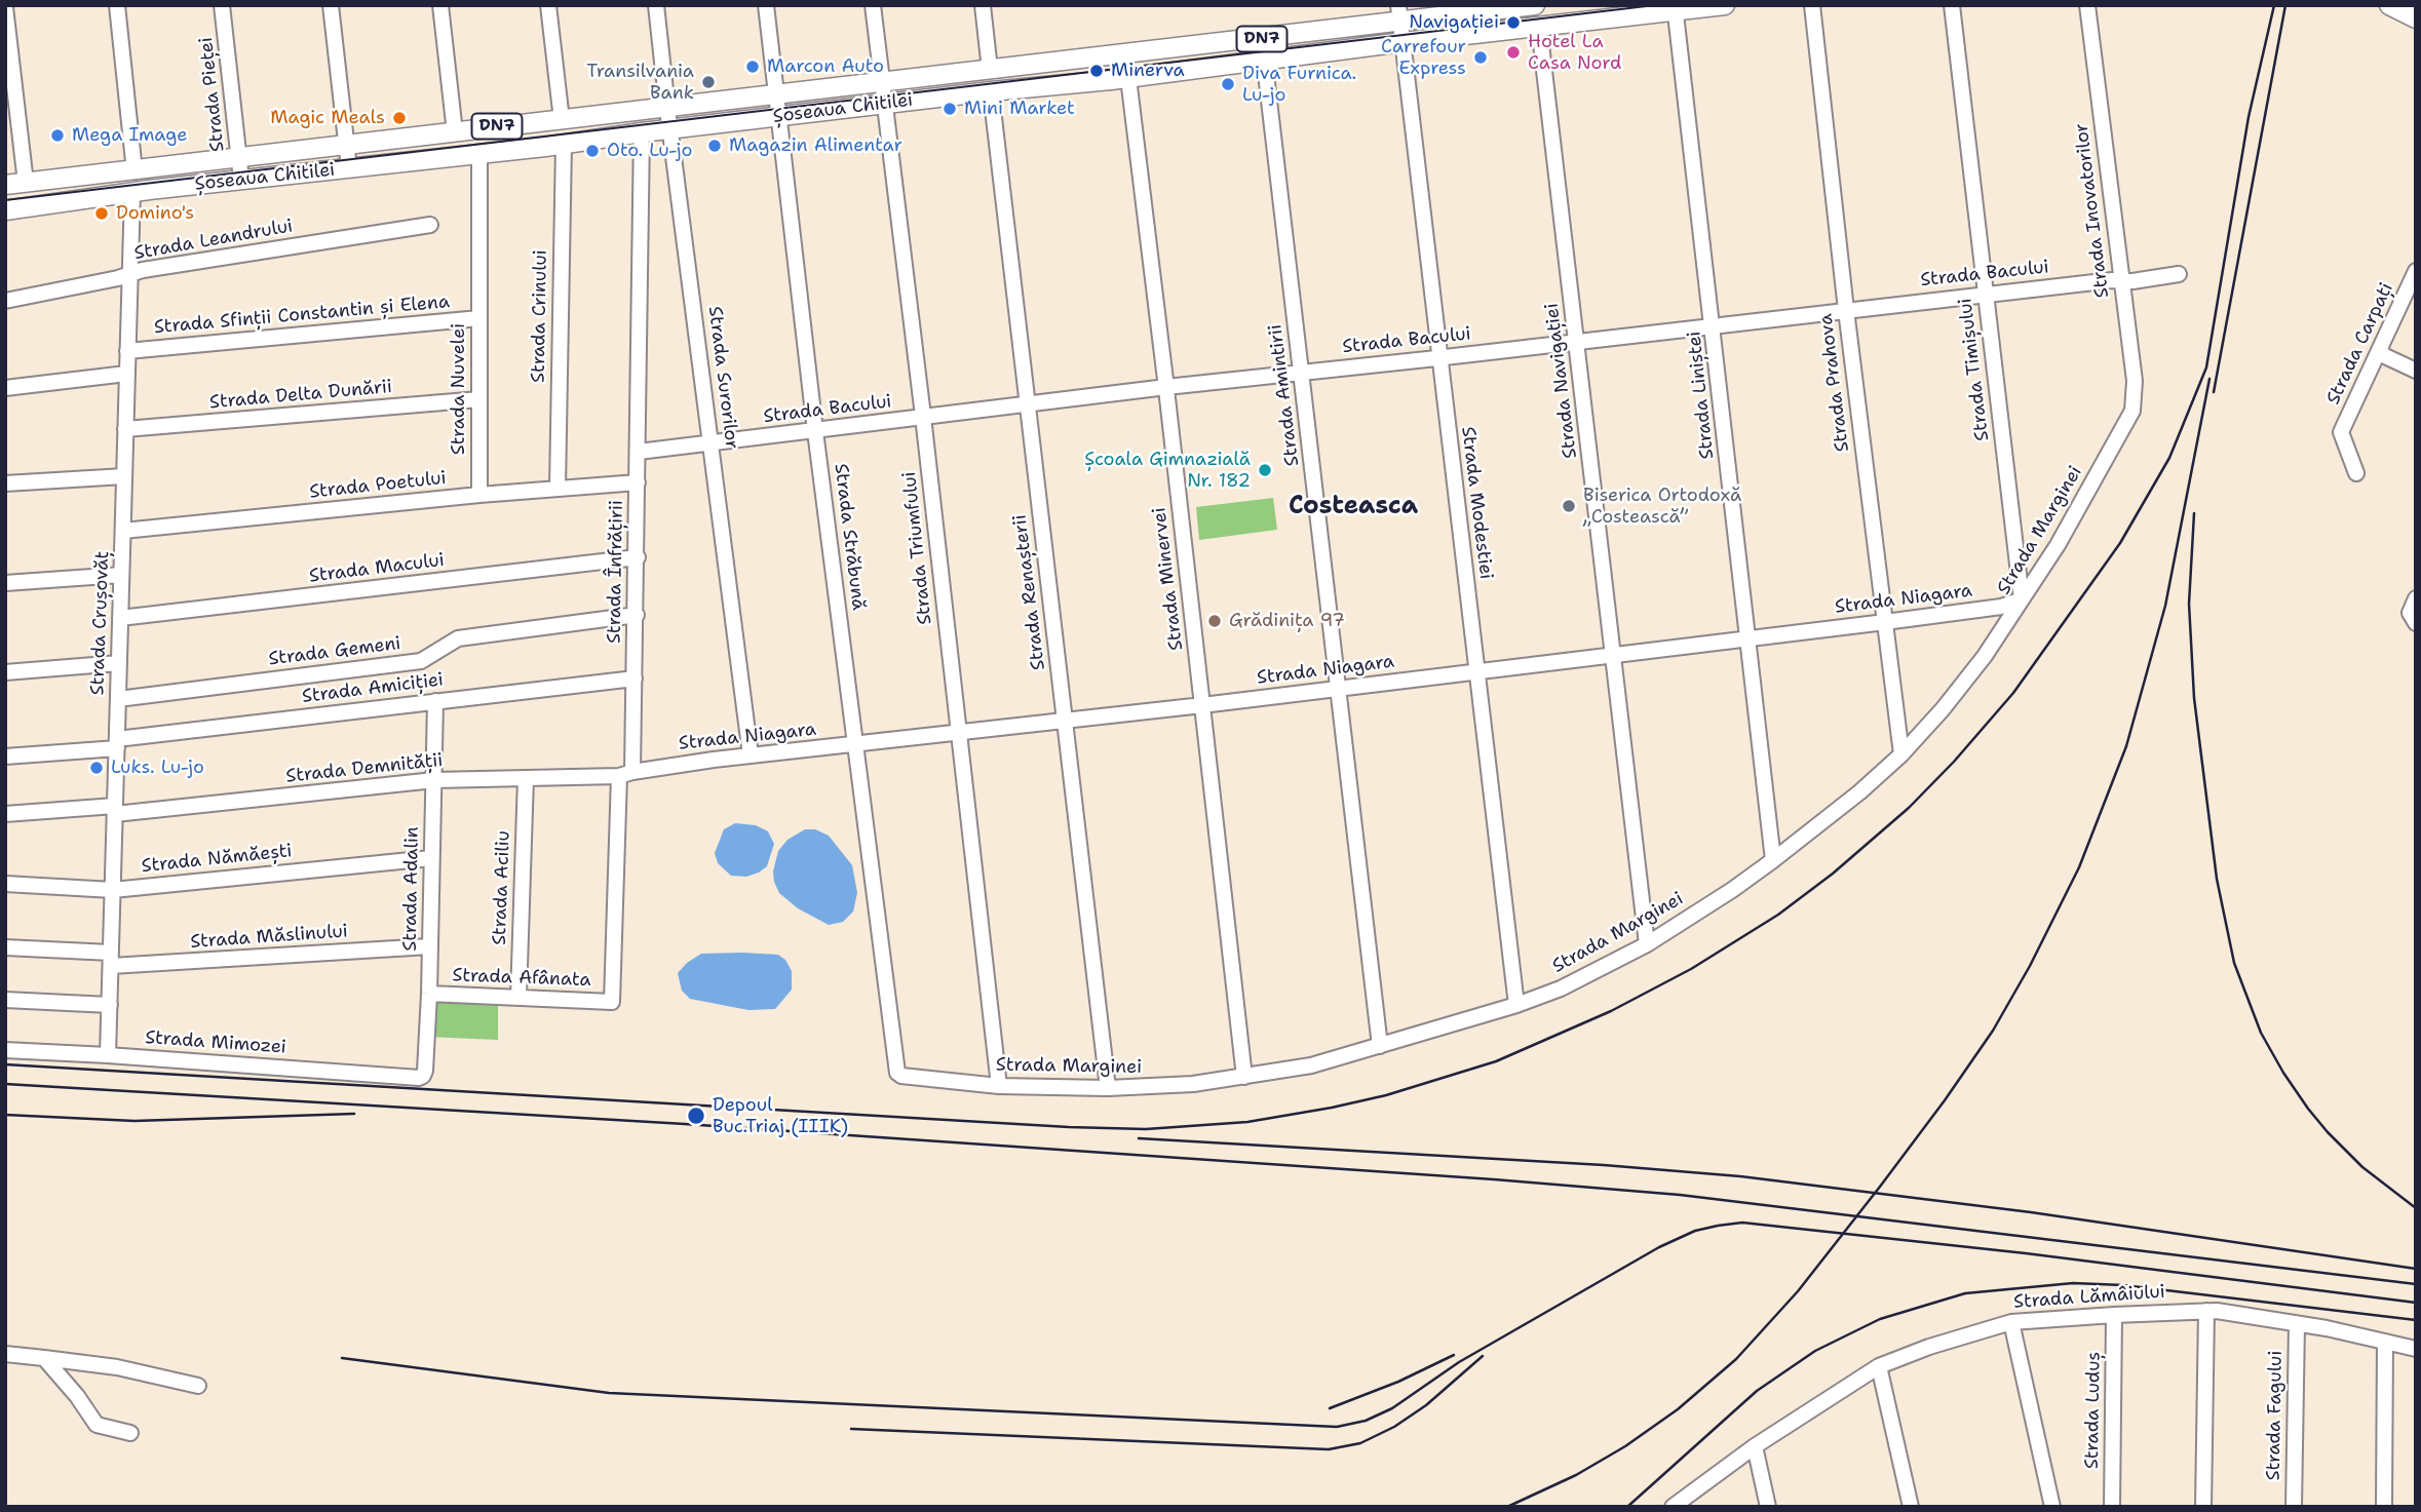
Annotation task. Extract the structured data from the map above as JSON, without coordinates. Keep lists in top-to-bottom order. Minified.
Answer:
{"streets":{"main road":["DN7","Șoseaua Chitilei"],"street":["Strada Pieței","Strada Inovatorilor","Strada Leandrului","Strada Bacului","Strada Sfinții Constantin și Elena","Strada Crinului","Strada Carpați","Strada Timișului","Strada Surorilor","Strada Navigației","Strada Prahova","Strada Nuvelei","Strada Delta Dunării","Strada Amintirii","Strada Liniștei","Strada Poetului","Strada Modestiei","Strada Marginei","Strada Străbună","Strada Triumfului","Strada Macului","Strada Înfrățirii","Strada Minervei","Strada Renașterii","Strada Niagara","Strada Crușovăț","Strada Gemeni","Strada Amiciției","Strada Demnității","Strada Nămăești","Strada Aciliu","Strada Adalin","Strada Măslinului","Strada Afânata","Strada Mimozei","Strada Lămâiului","Strada Luduș","Strada Fagului"]},"crossings":[["Strada Pieței","Șoseaua Chitilei"],["Șoseaua Chitilei","Strada Crinului"],["Șoseaua Chitilei","Strada Surorilor"],["Șoseaua Chitilei","Strada Navigației"],["Șoseaua Chitilei","Strada Nuvelei"],["Șoseaua Chitilei","Strada Amintirii"],["Șoseaua Chitilei","Strada Liniștei"],["Șoseaua Chitilei","Strada Modestiei"],["Șoseaua Chitilei","Strada Străbună"],["Șoseaua Chitilei","Strada Triumfului"],["Șoseaua Chitilei","Strada Înfrățirii"],["Șoseaua Chitilei","Strada Minervei"],["Șoseaua Chitilei","Strada Renașterii"],["Șoseaua Chitilei","Strada Crușovăț"],["Strada Inovatorilor","Strada Bacului"],["Strada Inovatorilor","Strada Marginei"],["Strada Leandrului","Strada Crușovăț"],["Strada Bacului","Strada Timișului"],["Strada Bacului","Strada Surorilor"],["Strada Bacului","Strada Navigației"],["Strada Bacului","Strada Prahova"],["Strada Bacului","Strada Amintirii"],["Strada Bacului","Strada Liniștei"],["Strada Bacului","Strada Modestiei"],["Strada Bacului","Strada Străbună"],["Strada Bacului","Strada Triumfului"],["Strada Bacului","Strada Înfrățirii"],["Strada Bacului","Strada Minervei"],["Strada Bacului","Strada Renașterii"],["Strada Sfinții Constantin și Elena","Strada Nuvelei"],["Strada Sfinții Constantin și Elena","Strada Crușovăț"],["Strada Crinului","Strada Poetului"],["Strada Timișului","Strada Marginei"],["Strada Timișului","Strada Niagara"],["Strada Surorilor","Strada Niagara"],["Strada Navigației","Strada Marginei"],["Strada Navigației","Strada Niagara"],["Strada Prahova","Strada Marginei"],["Strada Prahova","Strada Niagara"],["Strada Nuvelei","Strada Delta Dunării"],["Strada Nuvelei","Strada Poetului"],["Strada Delta Dunării","Strada Crușovăț"],["Strada Amintirii","Strada Marginei"],["Strada Amintirii","Strada Niagara"],["Strada Liniștei","Strada Marginei"],["Strada Liniștei","Strada Niagara"],["Strada Poetului","Strada Înfrățirii"],["Strada Poetului","Strada Crușovăț"],["Strada Modestiei","Strada Marginei"],["Strada Modestiei","Strada Niagara"],["Strada Marginei","Strada Străbună"],["Strada Marginei","Strada Triumfului"],["Strada Marginei","Strada Minervei"],["Strada Marginei","Strada Renașterii"],["Strada Marginei","Strada Niagara"],["Strada Străbună","Strada Niagara"],["Strada Triumfului","Strada Niagara"],["Strada Macului","Strada Înfrățirii"],["Strada Macului","Strada Crușovăț"],["Strada Înfrățirii","Strada Niagara"],["Strada Înfrățirii","Strada Gemeni"],["Strada Înfrățirii","Strada Amiciției"],["Strada Înfrățirii","Strada Demnității"],["Strada Înfrățirii","Strada Afânata"],["Strada Minervei","Strada Niagara"],["Strada Renașterii","Strada Niagara"],["Strada Niagara","Strada Demnității"],["Strada Crușovăț","Strada Gemeni"],["Strada Crușovăț","Strada Amiciției"],["Strada Crușovăț","Strada Demnității"],["Strada Crușovăț","Strada Nămăești"],["Strada Crușovăț","Strada Măslinului"],["Strada Crușovăț","Strada Mimozei"],["Strada Amiciției","Strada Adalin"],["Strada Demnității","Strada Aciliu"],["Strada Demnității","Strada Adalin"],["Strada Nămăești","Strada Adalin"],["Strada Aciliu","Strada Afânata"],["Strada Adalin","Strada Măslinului"],["Strada Adalin","Strada Afânata"],["Strada Adalin","Strada Mimozei"],["Strada Lămâiului","Strada Luduș"],["Strada Lămâiului","Strada Fagului"]],"districts":["Costeasca"],"places":["Navigației","Hotel La Casa Nord","Carrefour Express","Marcon Auto","Minerva","Transilvania Bank","Diva Furnica. Lu-jo","Mini Market","Magic Meals","Mega Image","Magazin Alimentar","Oto. Lu-jo","Domino's","Școala Gimnazială Nr. 182","Biserica Ortodoxă „Costească”","Grădinița 97","Luks. Lu-jo","Depoul Buc.Triaj (IIIK)"]}
